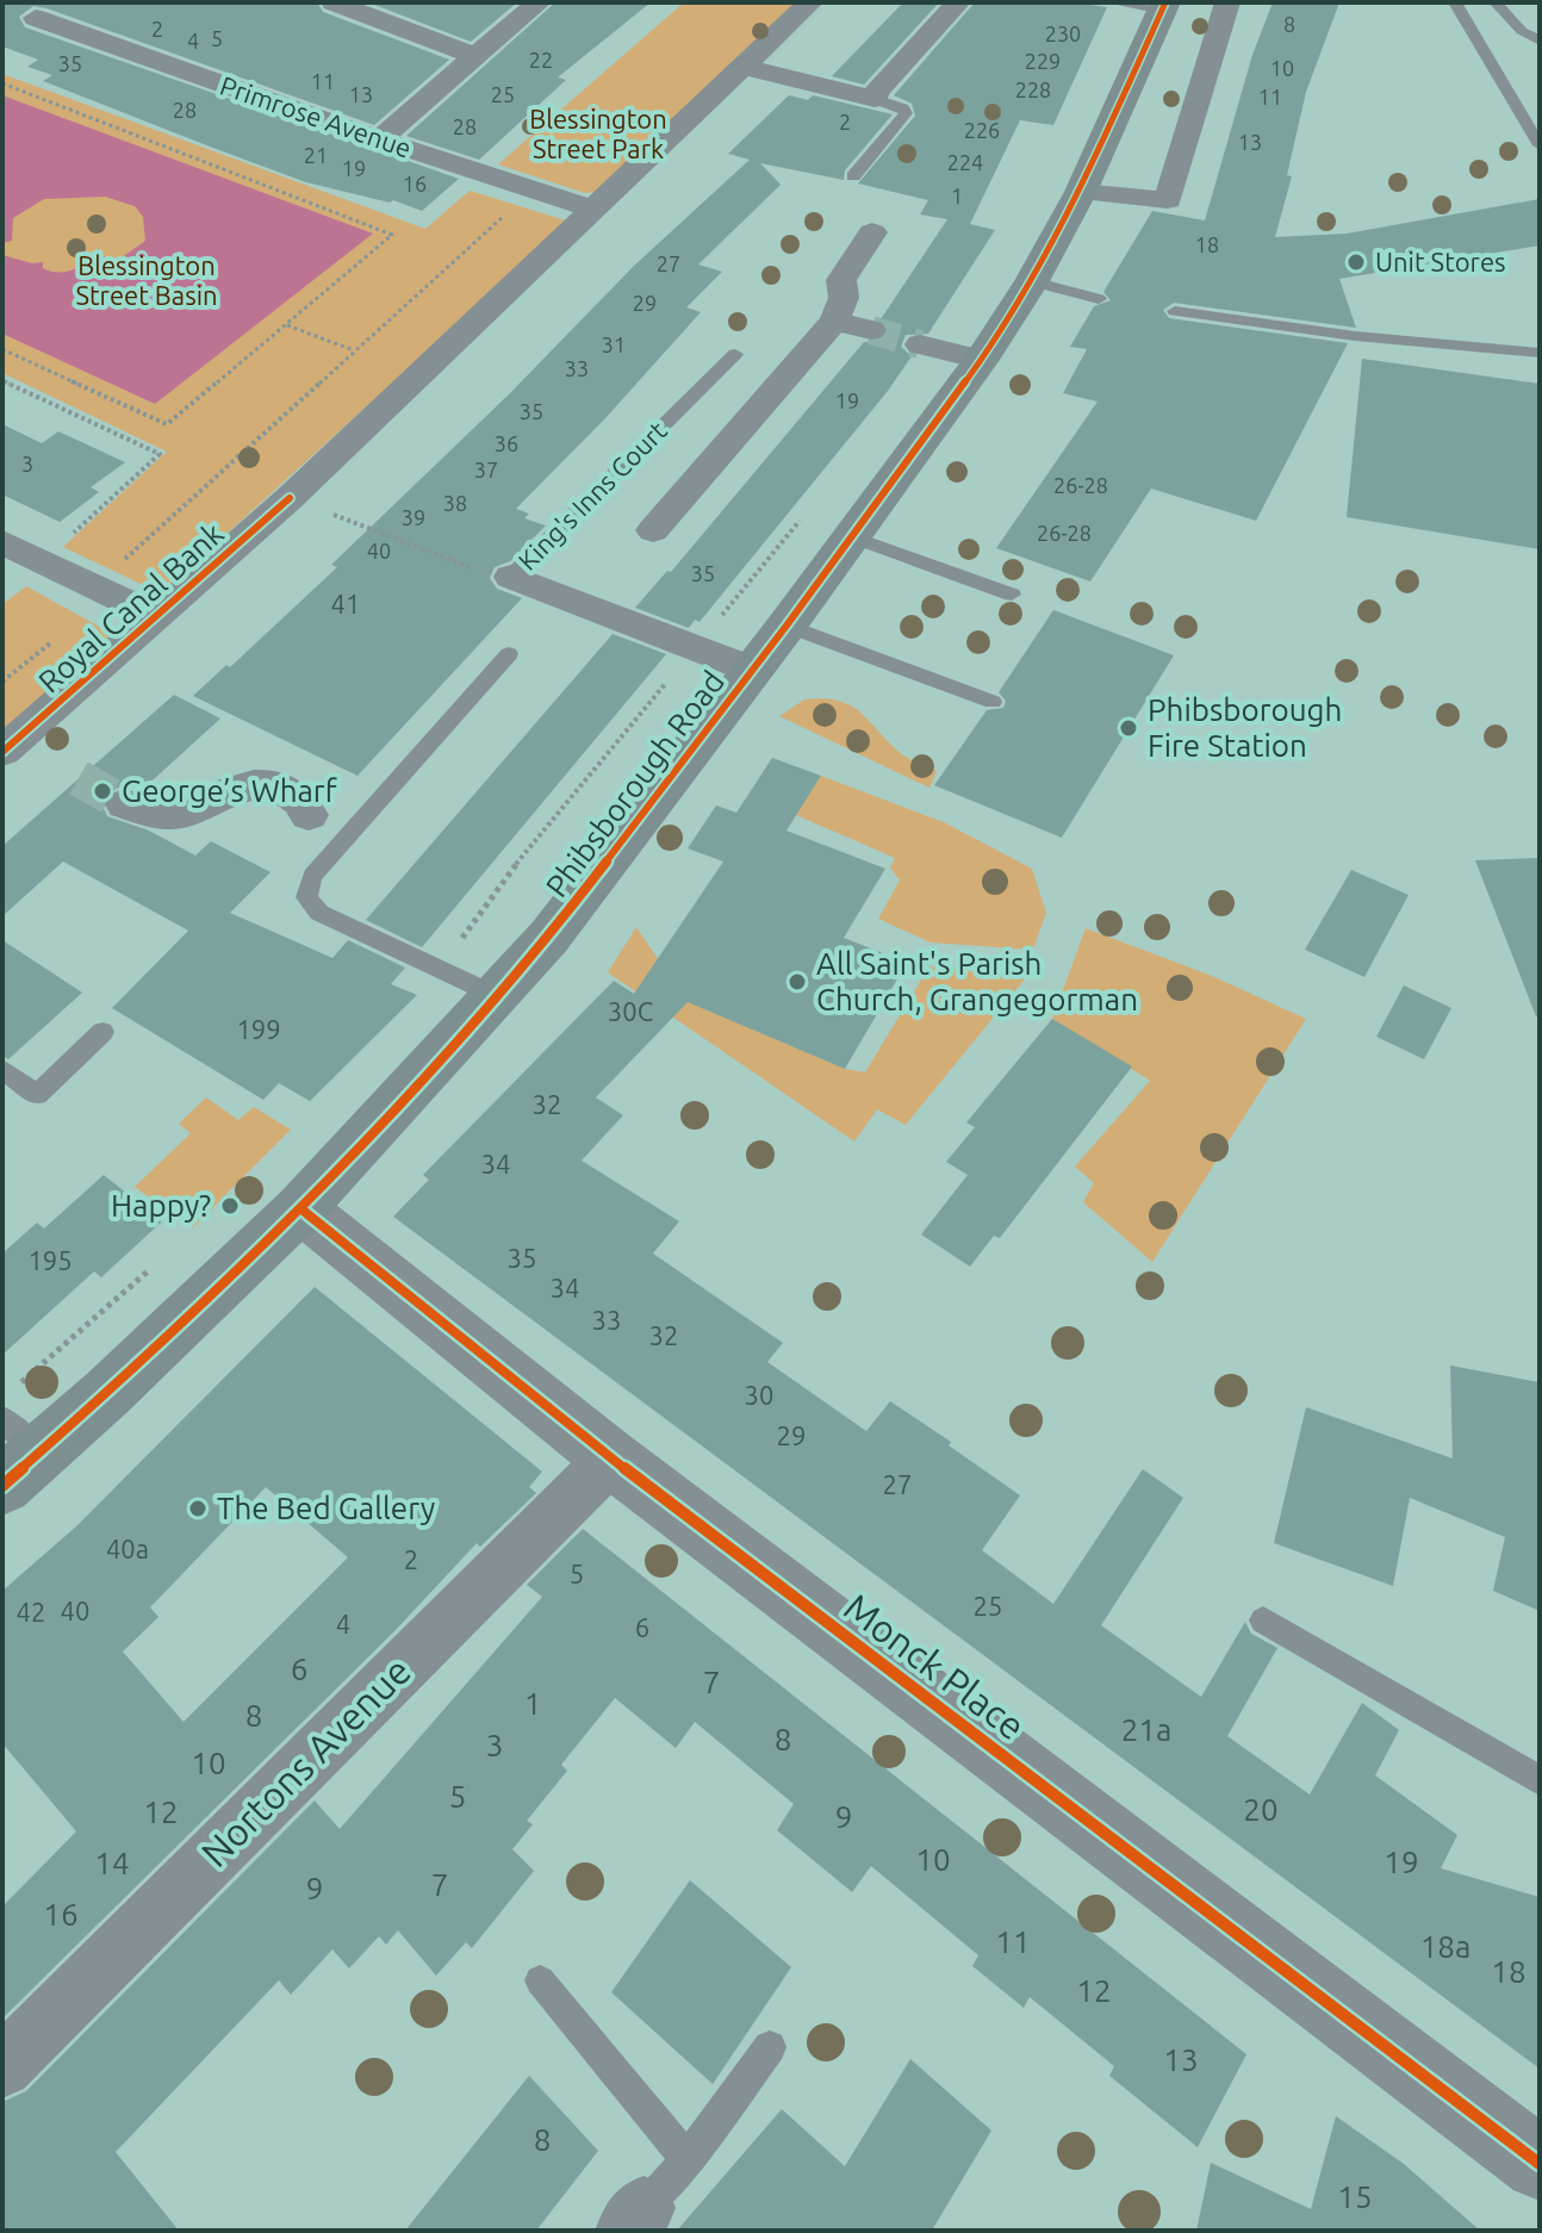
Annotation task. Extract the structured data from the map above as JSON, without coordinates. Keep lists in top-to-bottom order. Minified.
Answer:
{"streets":{"main road":["Phibsborough Road"],"street":["Primrose Avenue","King's Inns Court","Royal Canal Bank","Monck Place","Nortons Avenue"]},"crossings":[["Primrose Avenue","Royal Canal Bank"],["King's Inns Court","Phibsborough Road"],["Phibsborough Road","Monck Place"],["Monck Place","Nortons Avenue"]],"parks":["Blessington Street Park","Blessington Street Basin"],"places":["Unit Stores","Phibsborough Fire Station","George’s Wharf","All Saint's Parish Church, Grangegorman","Happy?","The Bed Gallery"],"house_numbers":["8","2","230","5","4","22","229","35","10","11","228","13","25","11","28","2","28","226","13","21","224","19","16","1","18","27","29","31","33","19","35","36","3","37","26-28","38","39","26-28","40","35","41","30C","199","32","34","35","195","34","33","32","30","29","27","40a","2","5","25","40","42","4","6","6","7","1","8","21a","8","3","10","5","20","12","9","10","19","14","7","9","16","11","18a","18","12","13","8","15"]}
